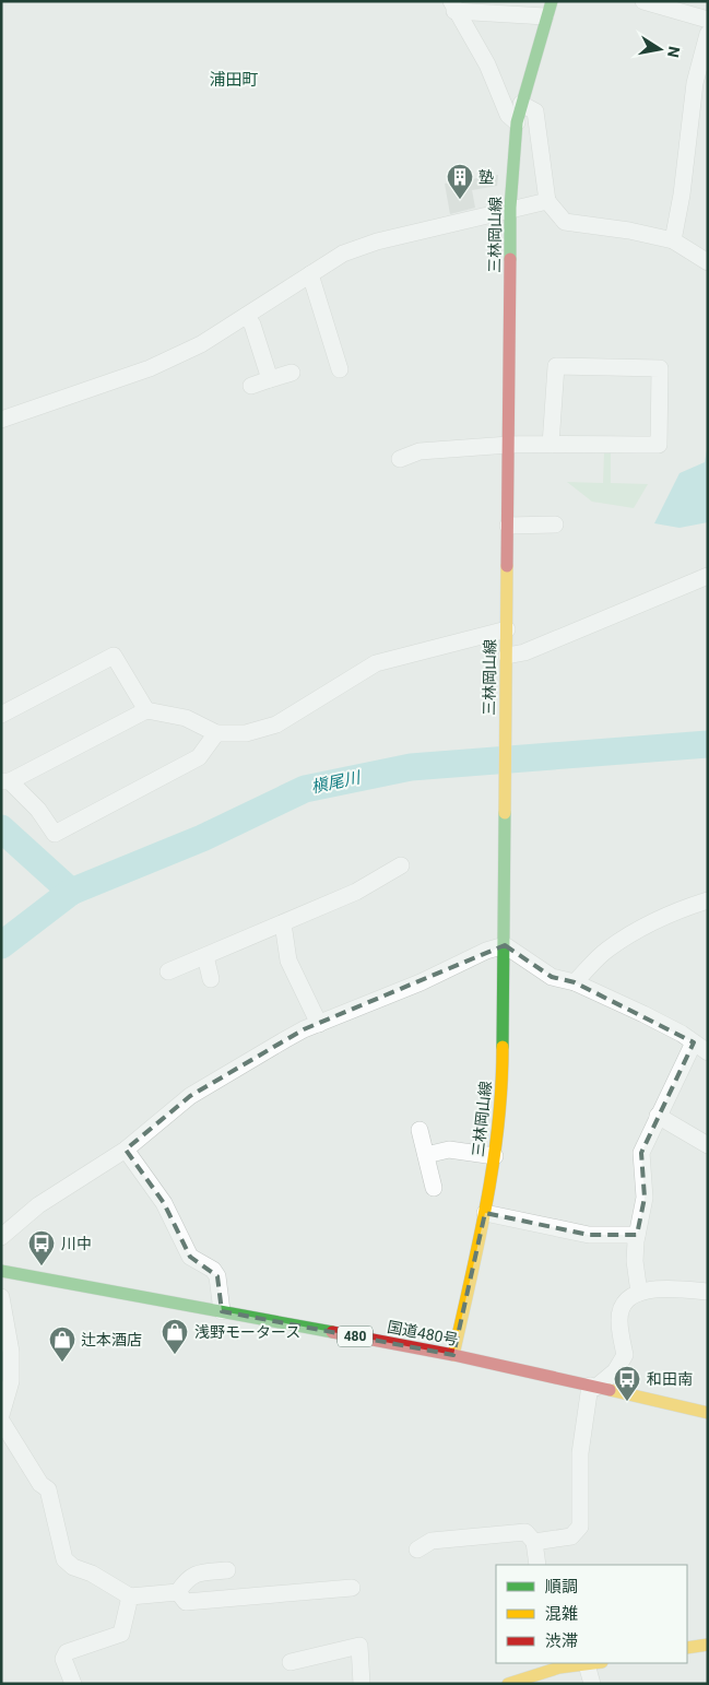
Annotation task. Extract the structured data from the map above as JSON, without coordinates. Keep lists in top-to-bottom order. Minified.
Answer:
{"streets":{"main road":["三林岡山線","国道480号","480"]},"crossings":[["三林岡山線","国道480号"]],"districts":["浦田町"],"water":["槇尾川"],"places":{"building":["塾"],"bus stop":["川中","和田南"],"shop":["浅野モータース","辻本酒店"]},"legend":["順調","混雑","渋滞"],"north":"right"}
